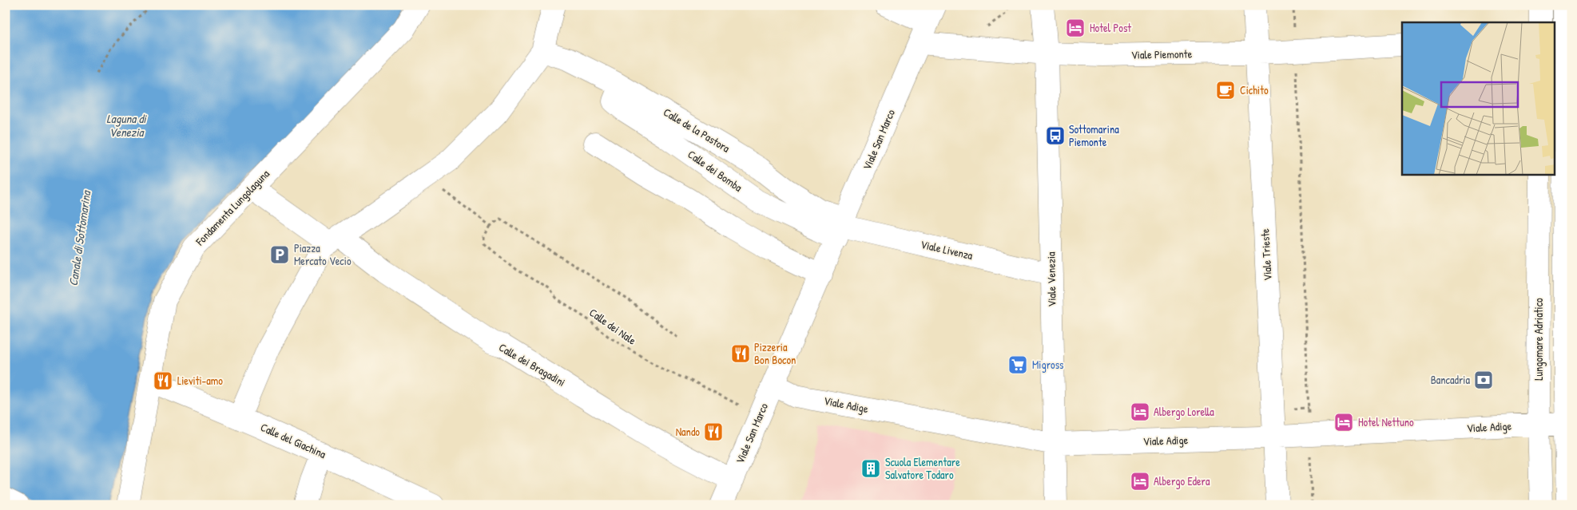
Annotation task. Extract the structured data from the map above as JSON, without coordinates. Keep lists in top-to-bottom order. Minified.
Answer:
{"streets":{"street":["Viale Piemonte","Calle de la Pastora","Viale San Marco","Fondamenta Lungolaguna","Viale Livenza","Viale Trieste","Viale Venezia","Lungomare Adriatico","Calle dei Bragadini","Viale Adige","Calle del Giachina"],"path":["Calle dei Nale"]},"crossings":[["Viale Piemonte","Viale San Marco"],["Viale Piemonte","Viale Trieste"],["Viale Piemonte","Viale Venezia"],["Calle de la Pastora","Viale San Marco"],["Calle de la Pastora","Viale Livenza"],["Viale San Marco","Viale Livenza"],["Viale San Marco","Calle dei Nale"],["Viale San Marco","Calle dei Bragadini"],["Viale San Marco","Viale Adige"],["Fondamenta Lungolaguna","Calle dei Bragadini"],["Fondamenta Lungolaguna","Calle del Giachina"],["Viale Livenza","Viale Venezia"],["Viale Trieste","Viale Adige"],["Viale Venezia","Viale Adige"],["Lungomare Adriatico","Viale Adige"]],"water":["Laguna di Venezia","Canale di Sottomarina"],"places":{"hotel":["Hotel Post","Albergo Lorella","Hotel Nettuno","Albergo Edera"],"cafe":["Cichito"],"bus stop":["Sottomarina Piemonte"],"parking":["Piazza Mercato Vecio"],"restaurant":["Pizzeria Bon Bocon","Lieviti-amo","Nando"],"supermarket":["Migross"],"bank":["Bancadria"],"building":["Scuola Elementare Salvatore Todaro"]}}
